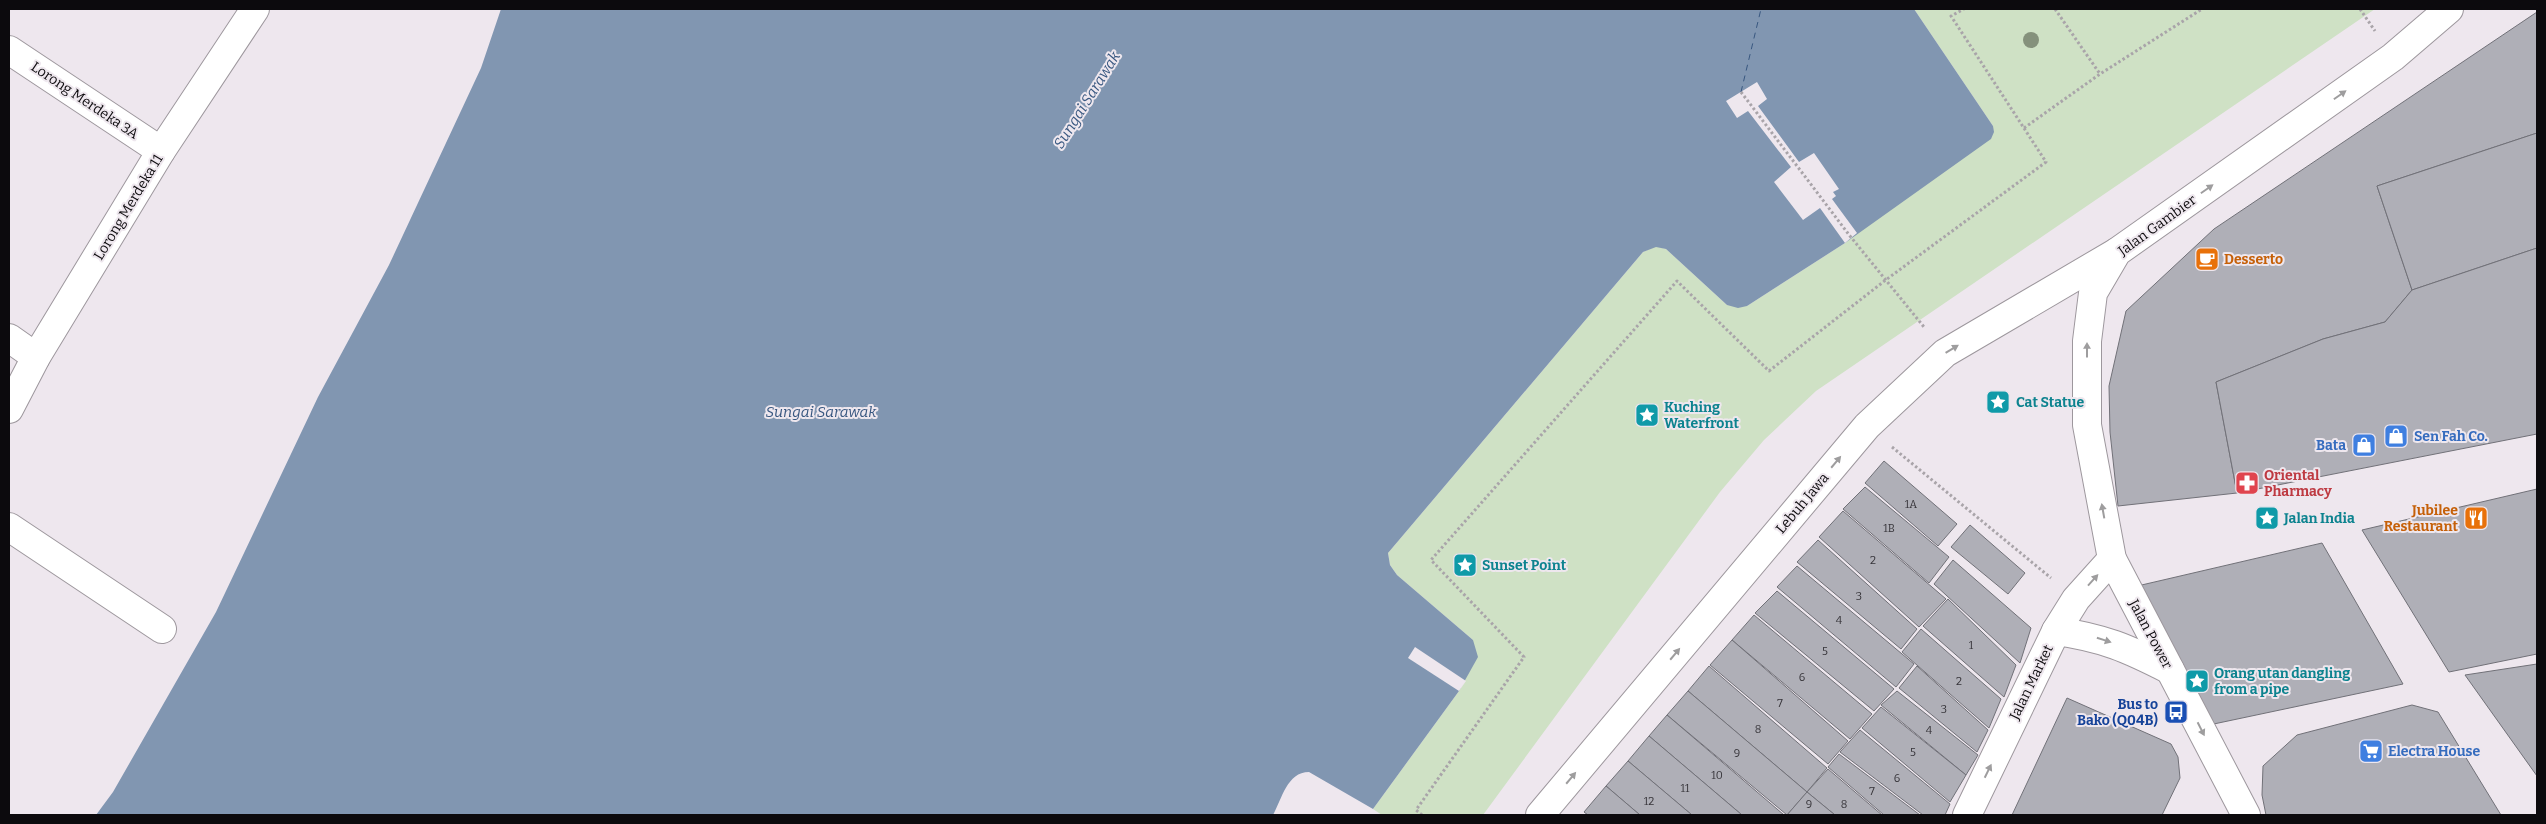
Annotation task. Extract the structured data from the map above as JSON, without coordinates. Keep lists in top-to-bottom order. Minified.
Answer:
{"streets":{"street":["Lorong Merdeka 3A","Lorong Merdeka 11","Jalan Gambier","Lebuh Jawa","Jalan Power","Jalan Market"]},"crossings":[["Lorong Merdeka 3A","Lorong Merdeka 11"],["Jalan Gambier","Lebuh Jawa"],["Jalan Gambier","Jalan Power"],["Jalan Gambier","Jalan Market"],["Jalan Power","Jalan Market"]],"one_way":["Jalan Gambier","Lebuh Jawa","Jalan Power","Jalan Market"],"water":["Sungai Sarawak"],"places":{"cafe":["Desserto"],"place":["Cat Statue","Kuching Waterfront","Jalan India","Sunset Point","Orang utan dangling from a pipe"],"shop":["Sen Fah Co.","Bata"],"pharmacy":["Oriental Pharmacy"],"restaurant":["Jubilee Restaurant"],"bus stop":["Bus to Bako (Q04B)"],"supermarket":["Electra House"]},"house_numbers":["1A","1B","2","3","4","1","5","6","2","7","3","8","4","5","9","10","6","11","7","12","9","8"]}
